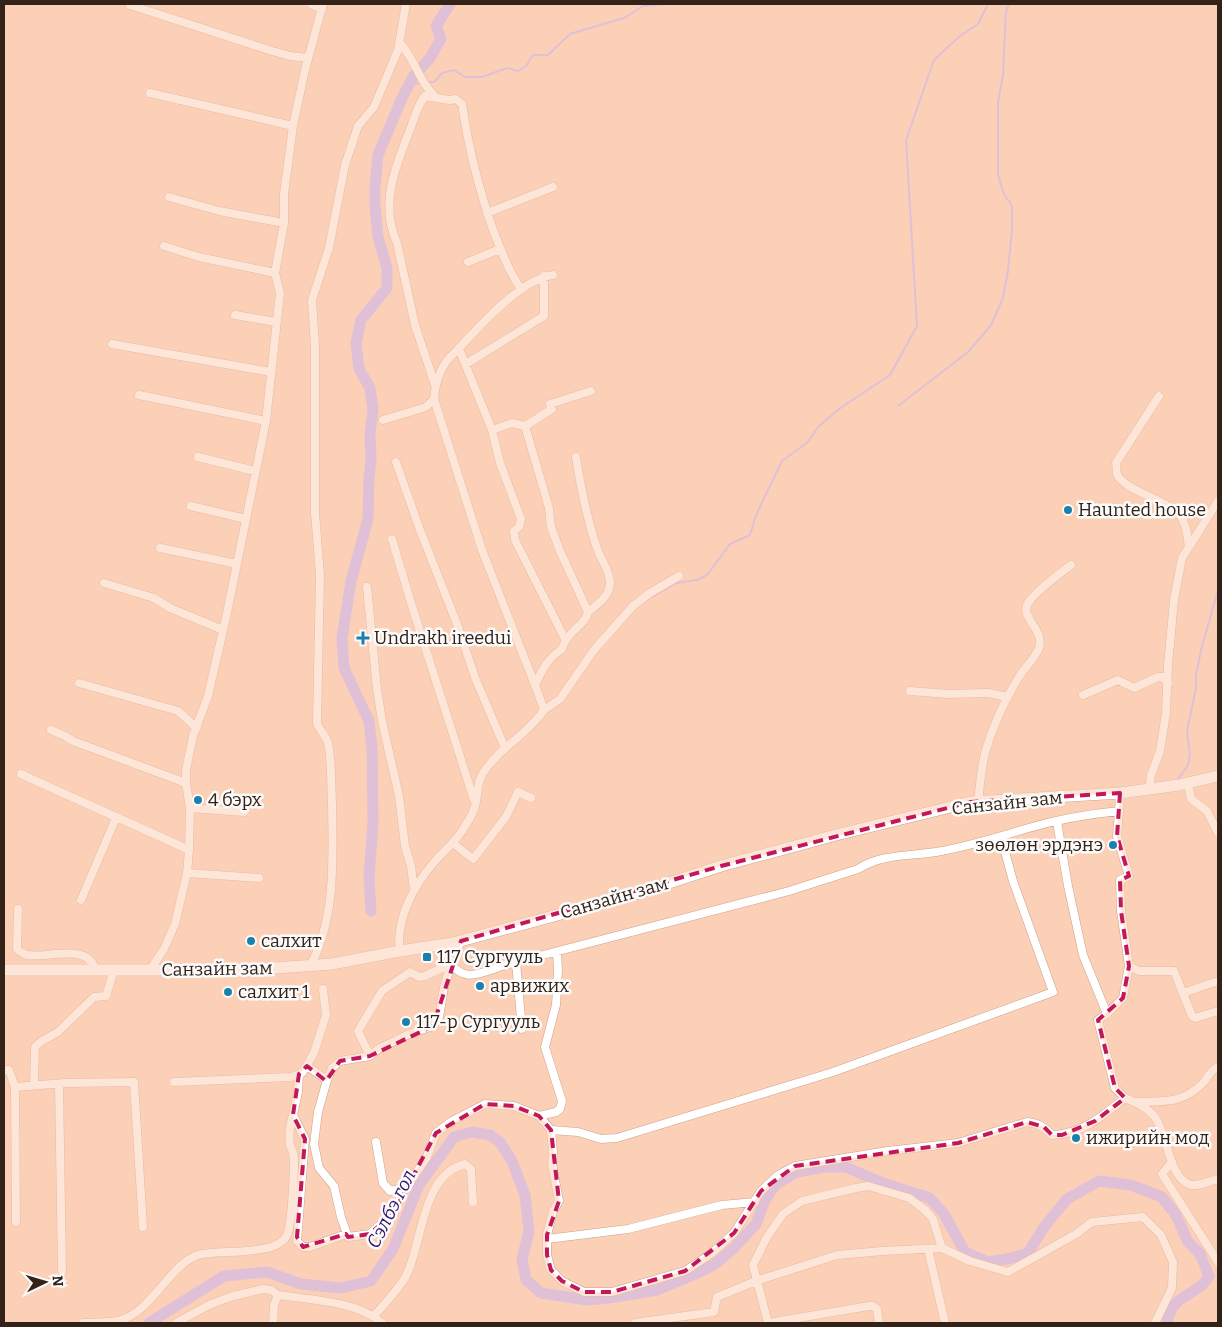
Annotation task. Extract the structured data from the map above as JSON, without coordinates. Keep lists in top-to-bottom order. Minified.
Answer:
{"streets":{"main road":["Санзайн зам"]},"water":["Сэлбэ гол"],"places":{"other":["Haunted house","4 бэрх","зөөлөн эрдэнэ","салхит","арвижих","салхит 1","117-р Сургууль","ижирийн мод"],"health":["Undrakh ireedui"],"transit":["117 Сургууль"]},"north":"right"}
